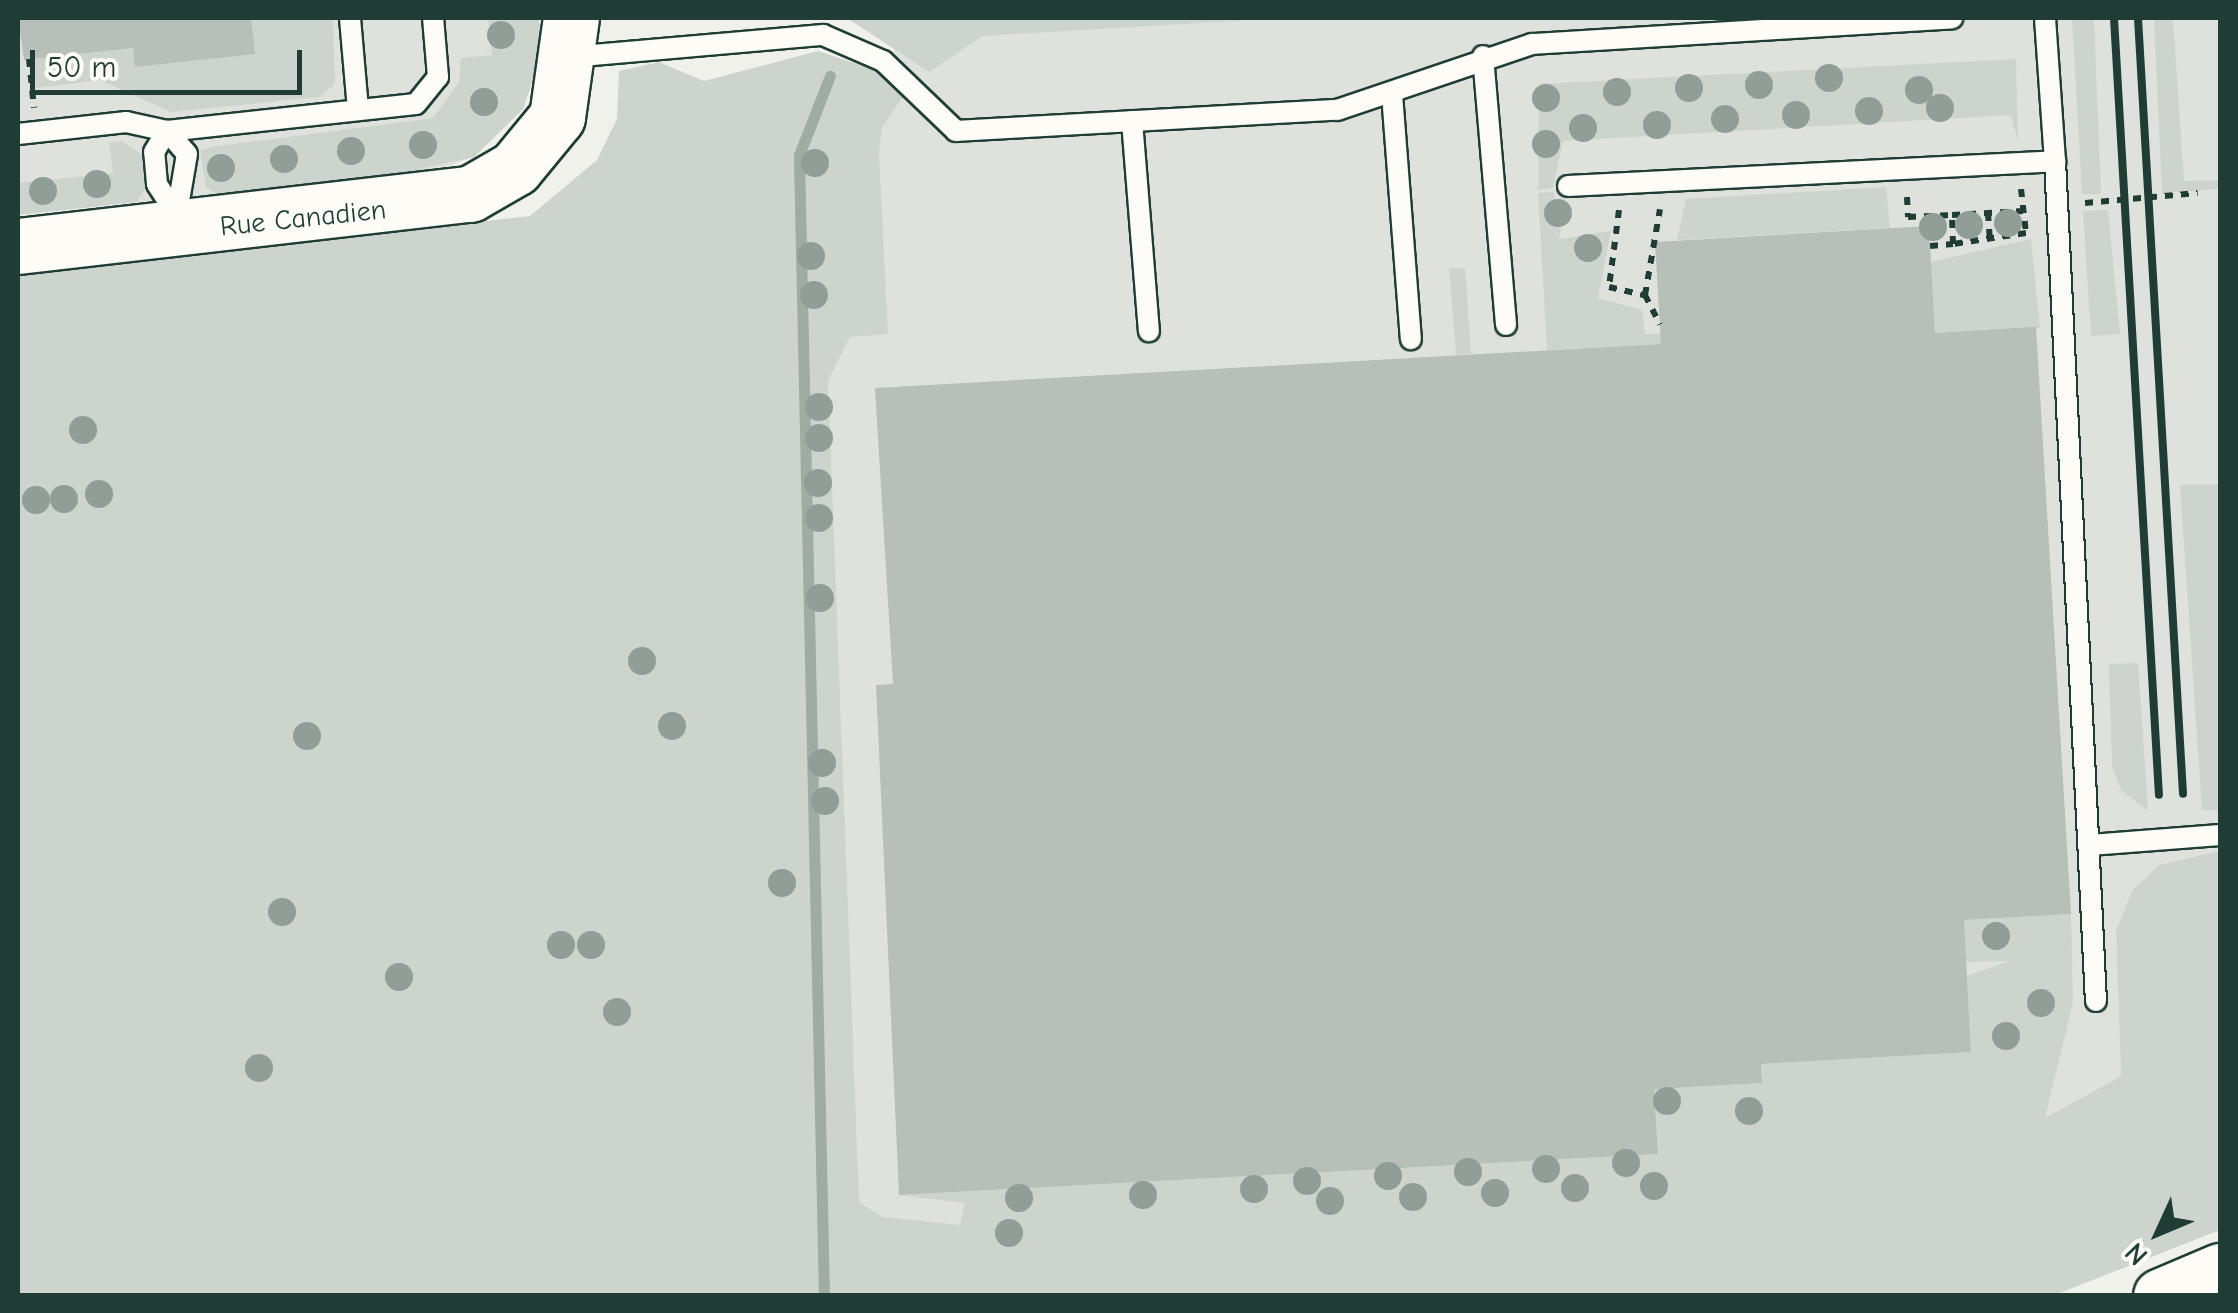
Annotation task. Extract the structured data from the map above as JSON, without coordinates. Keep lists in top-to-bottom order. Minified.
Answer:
{"streets":{"main road":["Rue Canadien"]},"scale_bar":"50 m","north":"bottom left"}
